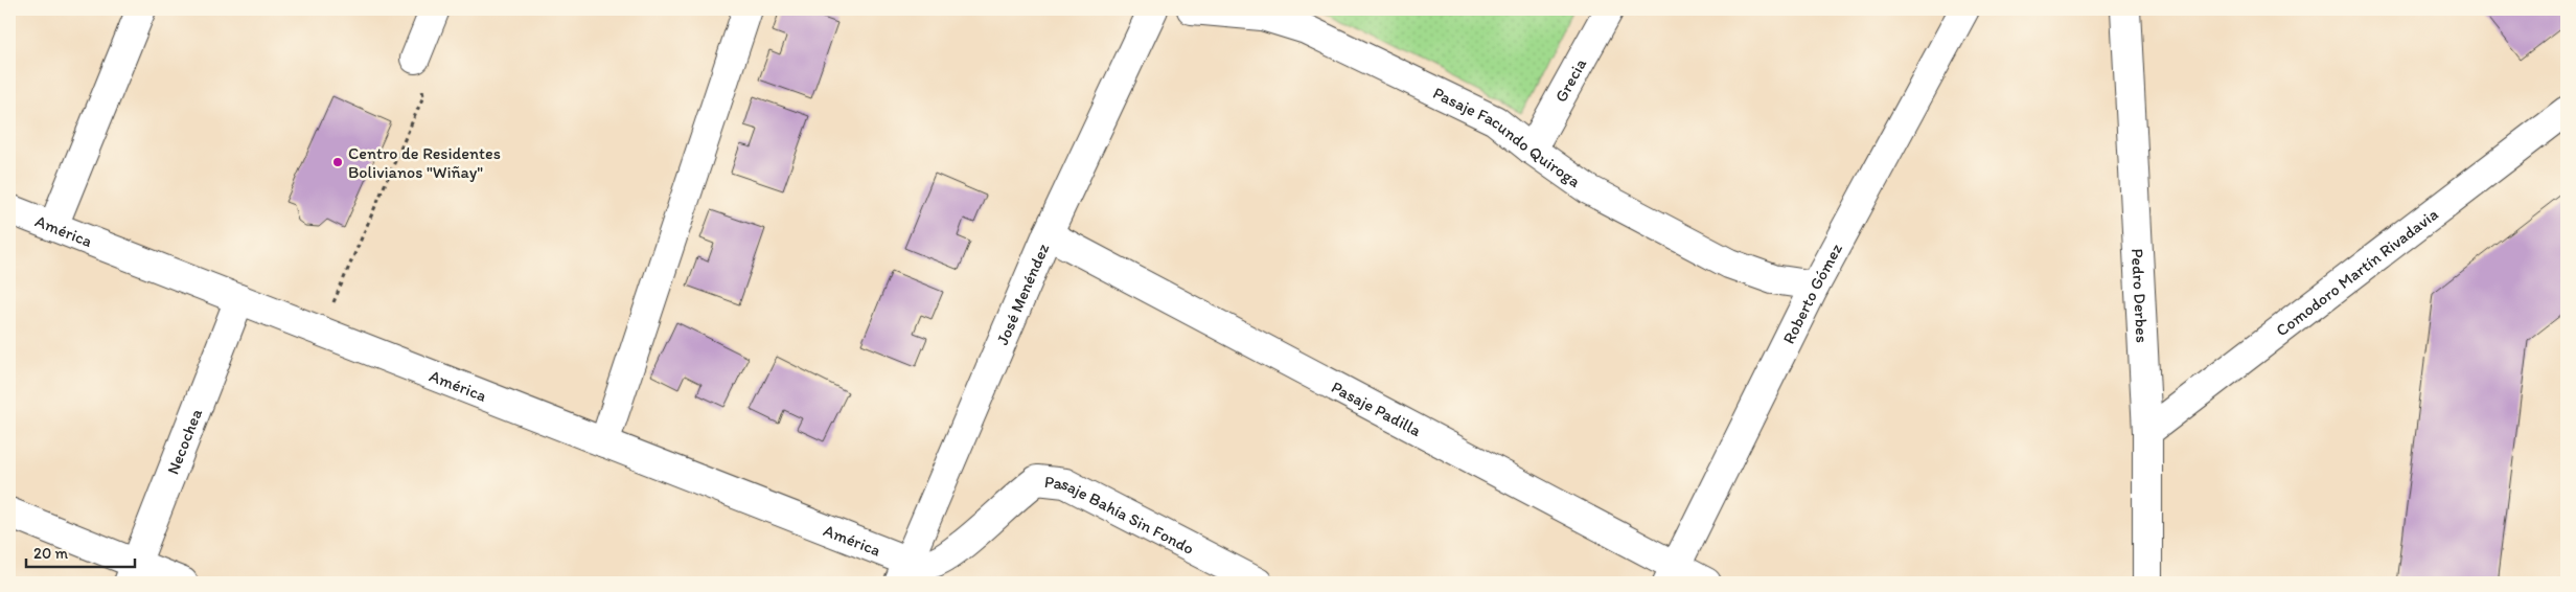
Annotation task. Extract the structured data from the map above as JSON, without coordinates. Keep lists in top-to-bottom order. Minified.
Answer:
{"streets":{"street":["Grecia","Pasaje Facundo Quiroga","América","Comodoro Martín Rivadavia","José Menéndez","Roberto Gómez","Pedro Derbes","Pasaje Padilla","Necochea","Pasaje Bahía Sin Fondo"]},"crossings":[["Grecia","Pasaje Facundo Quiroga"],["Pasaje Facundo Quiroga","Roberto Gómez"],["América","José Menéndez"],["América","Necochea"],["América","Pasaje Bahía Sin Fondo"],["Comodoro Martín Rivadavia","Pedro Derbes"],["José Menéndez","Pasaje Padilla"],["José Menéndez","Pasaje Bahía Sin Fondo"],["Roberto Gómez","Pasaje Padilla"]],"places":["Centro de Residentes Bolivianos \"Wiñay\""],"scale_bar":"20 m"}
